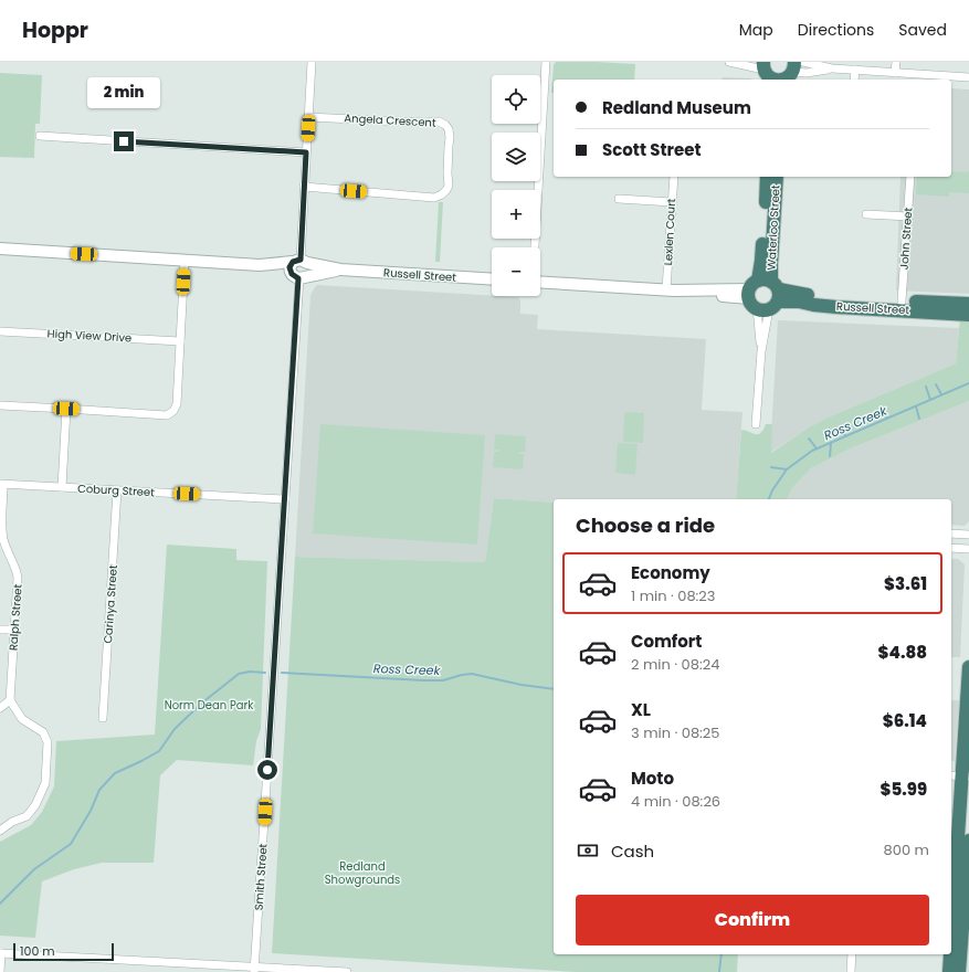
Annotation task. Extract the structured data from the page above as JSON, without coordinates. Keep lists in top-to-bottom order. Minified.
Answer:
{"streets":{"highway":["Waterloo Street","Russell Street"],"street":["Angela Crescent","Lexlen Court","John Street","High View Drive","Coburg Street","Carinya Street","Ralph Street","Smith Street"]},"crossings":[["Waterloo Street","Russell Street"],["Lexlen Court","Russell Street"],["John Street","Russell Street"],["Russell Street","Smith Street"],["Coburg Street","Carinya Street"],["Coburg Street","Ralph Street"],["Coburg Street","Smith Street"]],"water":["Ross Creek"],"parks":["Norm Dean Park","Redland Showgrounds"],"scale_bar":"100 m","page":{"header":"Hoppr","nav":["Map","Directions","Saved"],"map_buttons":["+","−"],"bubble":"2 min","banner":["Redland Museum","Scott Street"],"heading":"Choose a ride","list":[{"name":"Economy","note":"1 min · 08:23","value":"$3.61"},{"name":"Comfort","note":"2 min · 08:24","value":"$4.88"},{"name":"XL","note":"3 min · 08:25","value":"$6.14"},{"name":"Moto","note":"4 min · 08:26","value":"$5.99"}],"pay":["Cash","800 m"],"buttons":"Confirm","scale":"100 m"}}
